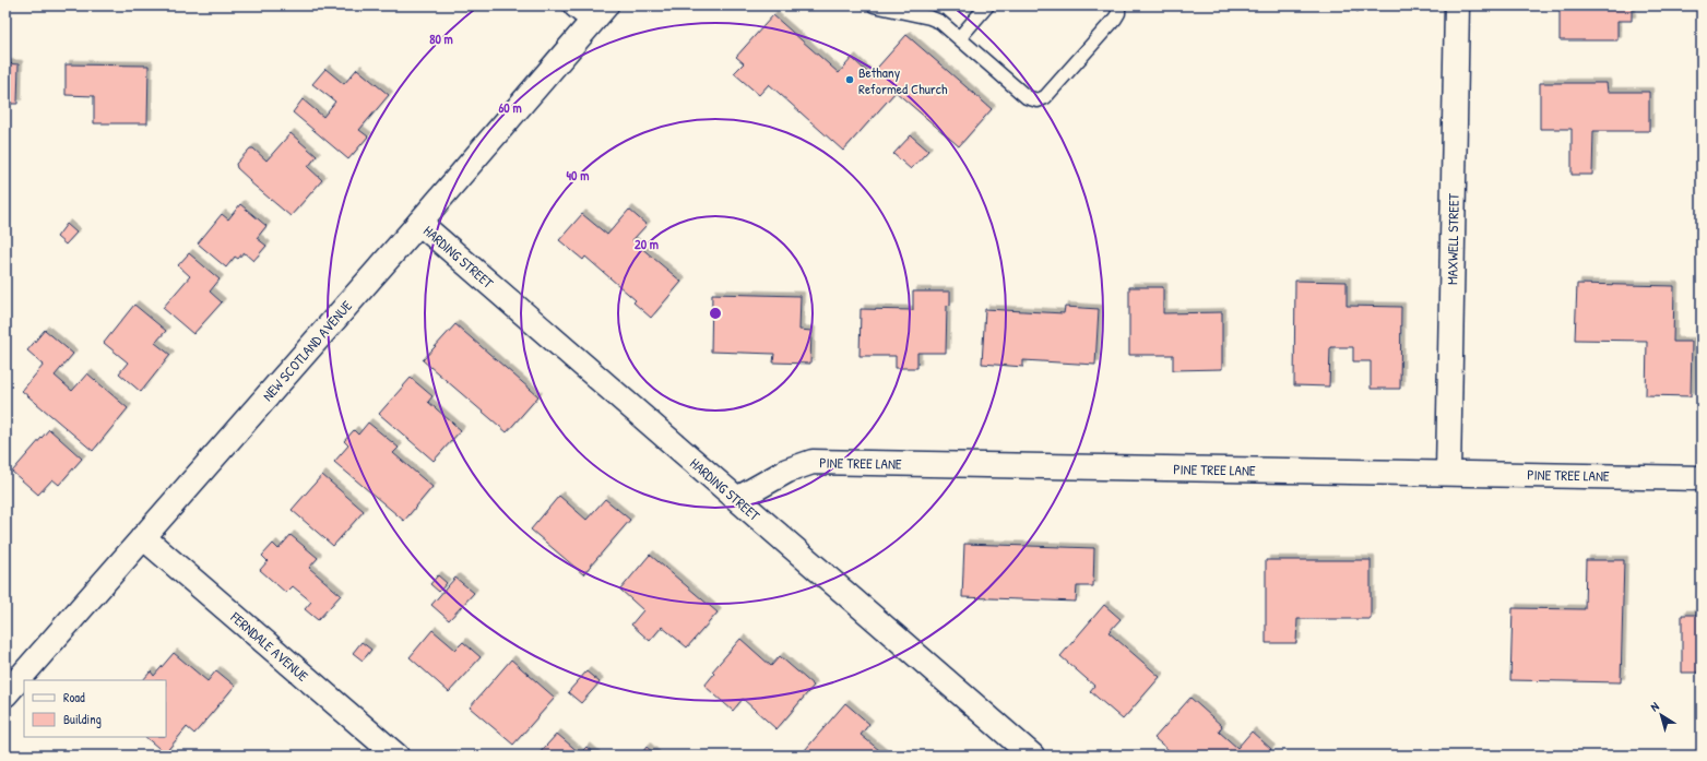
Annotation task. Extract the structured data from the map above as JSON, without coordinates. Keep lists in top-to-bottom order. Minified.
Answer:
{"streets":{"street":["MAXWELL STREET","HARDING STREET","NEW SCOTLAND AVENUE","PINE TREE LANE","FERNDALE AVENUE"]},"crossings":[["MAXWELL STREET","PINE TREE LANE"],["HARDING STREET","NEW SCOTLAND AVENUE"],["HARDING STREET","PINE TREE LANE"],["NEW SCOTLAND AVENUE","FERNDALE AVENUE"]],"places":["Bethany Reformed Church"],"legend":["Road","Building"],"north":"top left","rings":["80 m","60 m","40 m","20 m"]}
